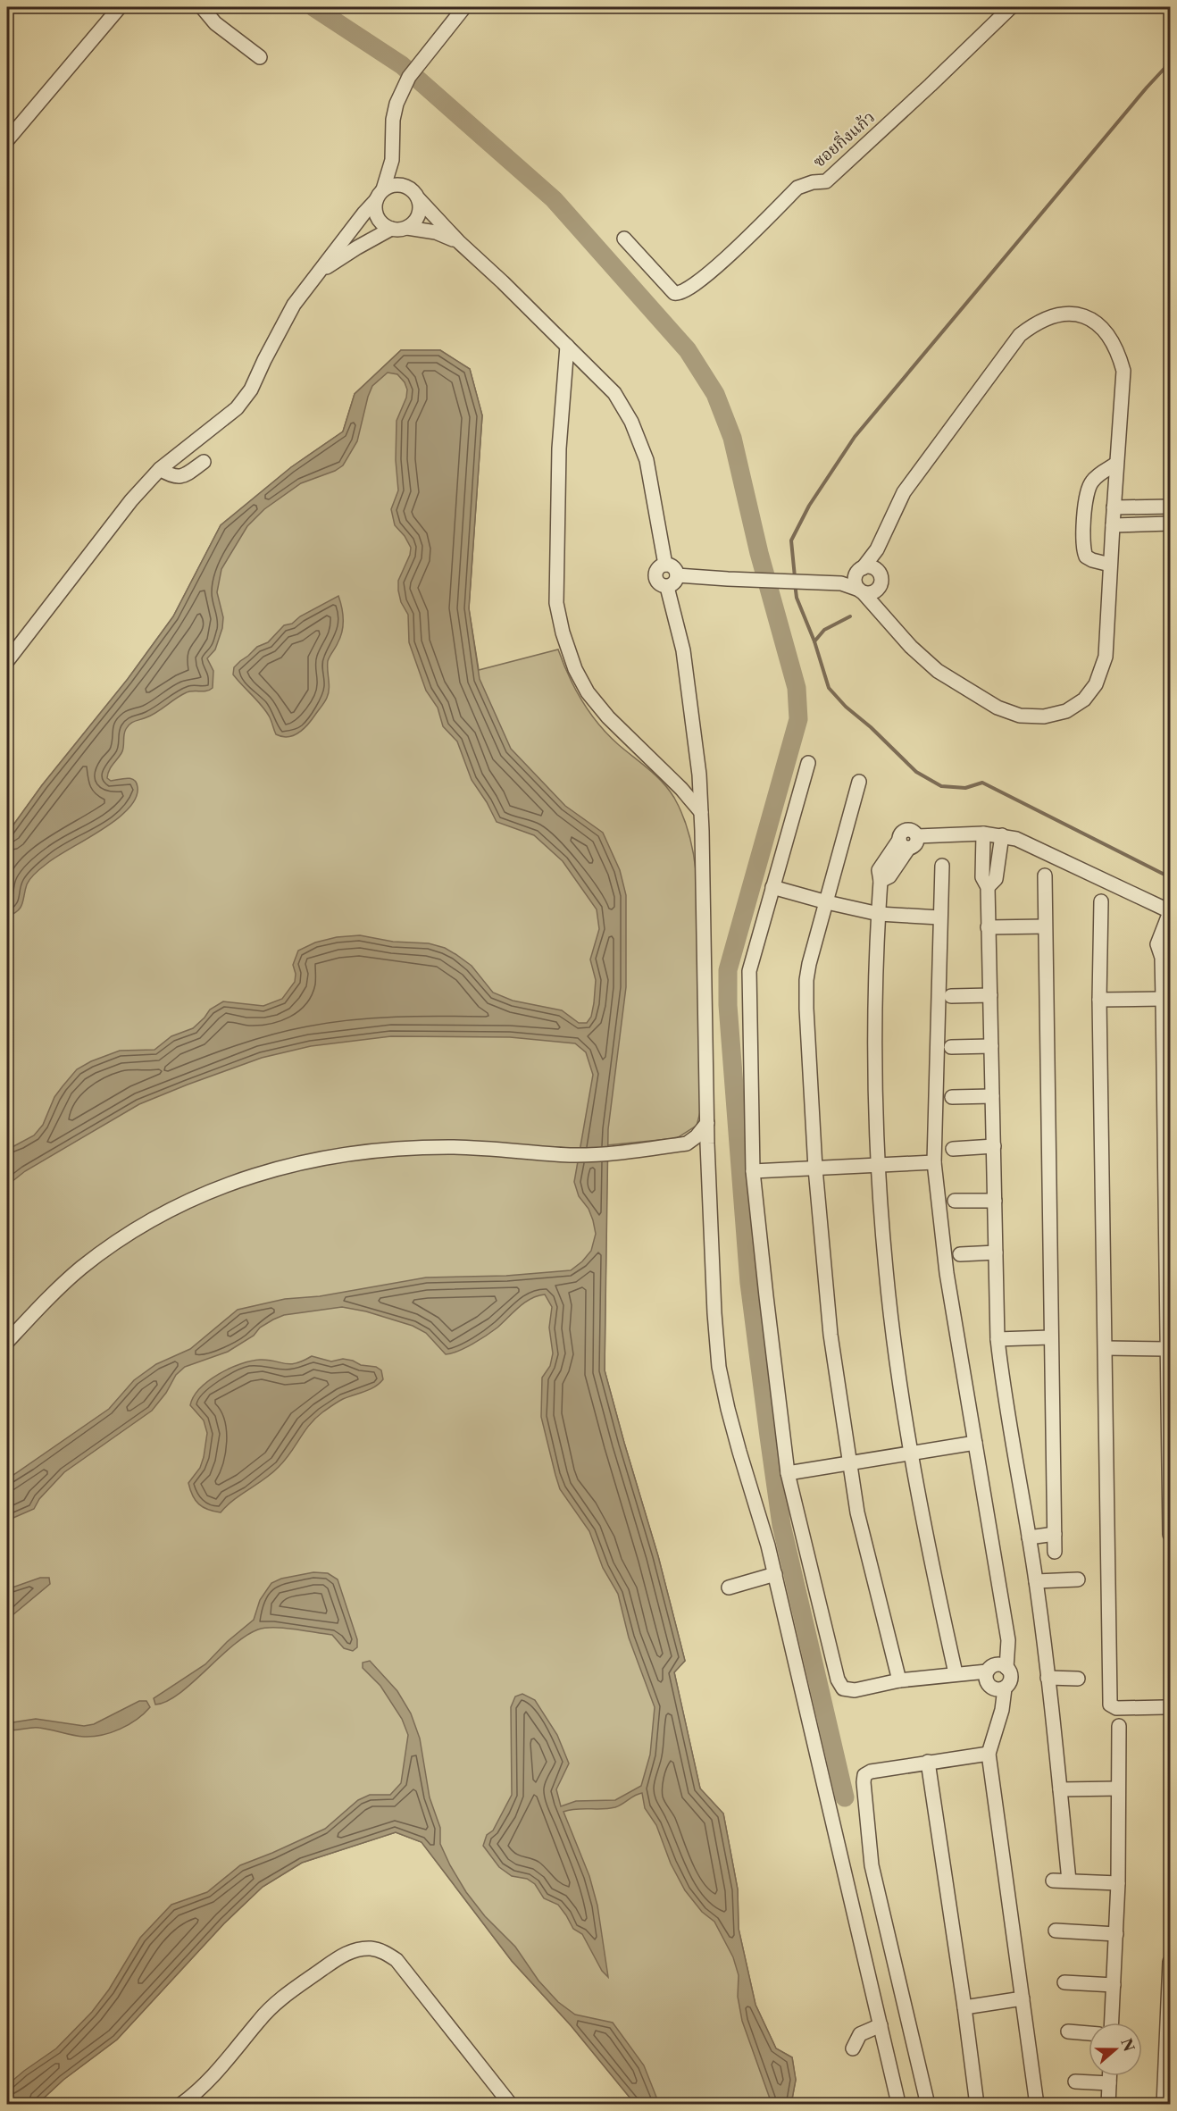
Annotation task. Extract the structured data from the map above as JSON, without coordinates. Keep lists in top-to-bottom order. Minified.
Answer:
{"streets":{"street":["ซอยกิ่งแก้ว"]},"north":"right"}
